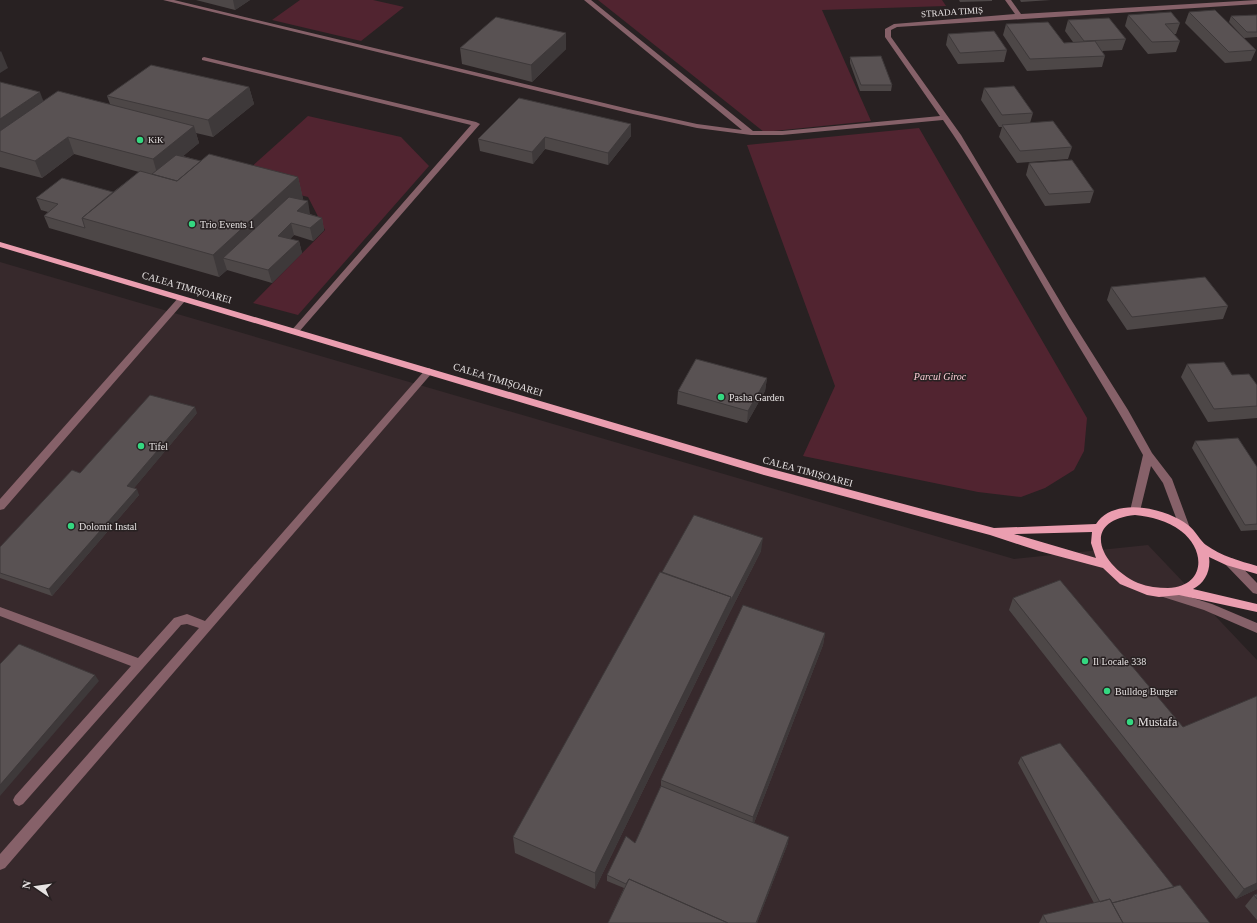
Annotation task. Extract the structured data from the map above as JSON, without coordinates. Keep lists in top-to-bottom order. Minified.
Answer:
{"streets":{"main road":["CALEA TIMIȘOAREI"],"street":["STRADA TIMIȘ"]},"parks":["Parcul Giroc"],"places":["KiK","Trio Events 1","Pasha Garden","Tifel","Dolomit Instal","Il Locale 338","Bulldog Burger","Mustafa"],"north":"left"}
